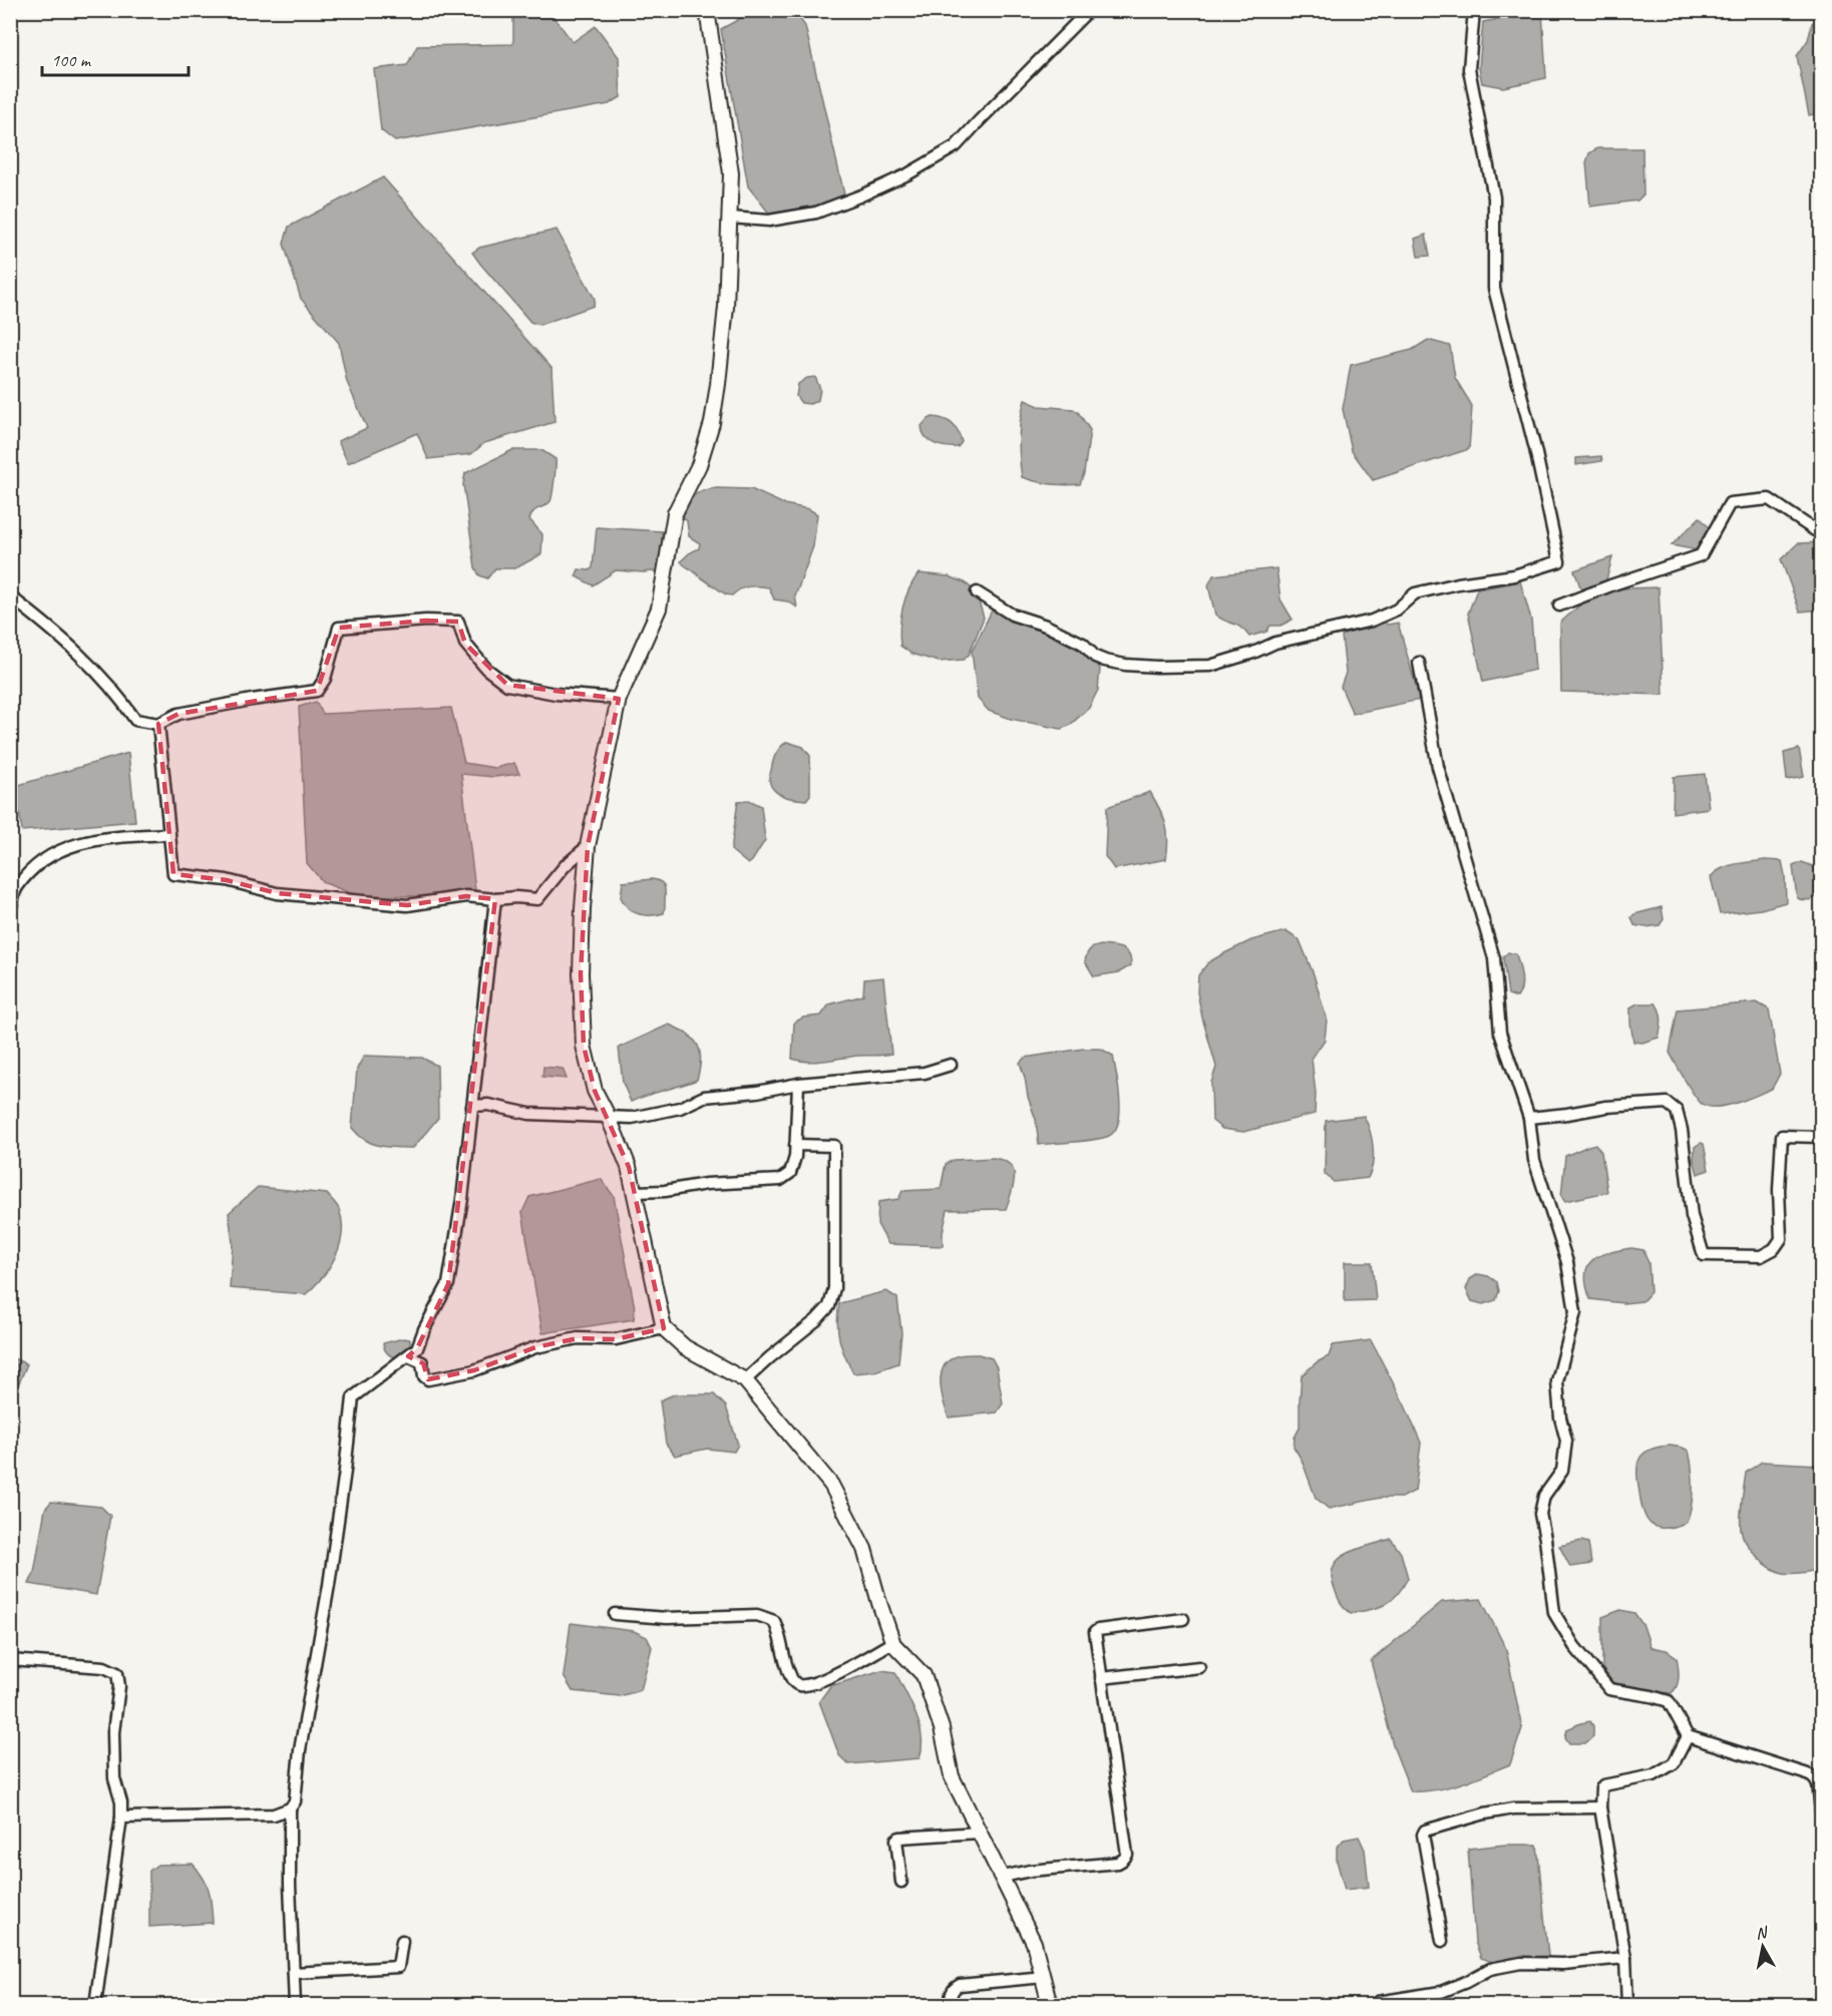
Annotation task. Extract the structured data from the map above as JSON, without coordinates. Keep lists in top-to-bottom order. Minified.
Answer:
{"scale_bar":"100 m","north":"top"}
